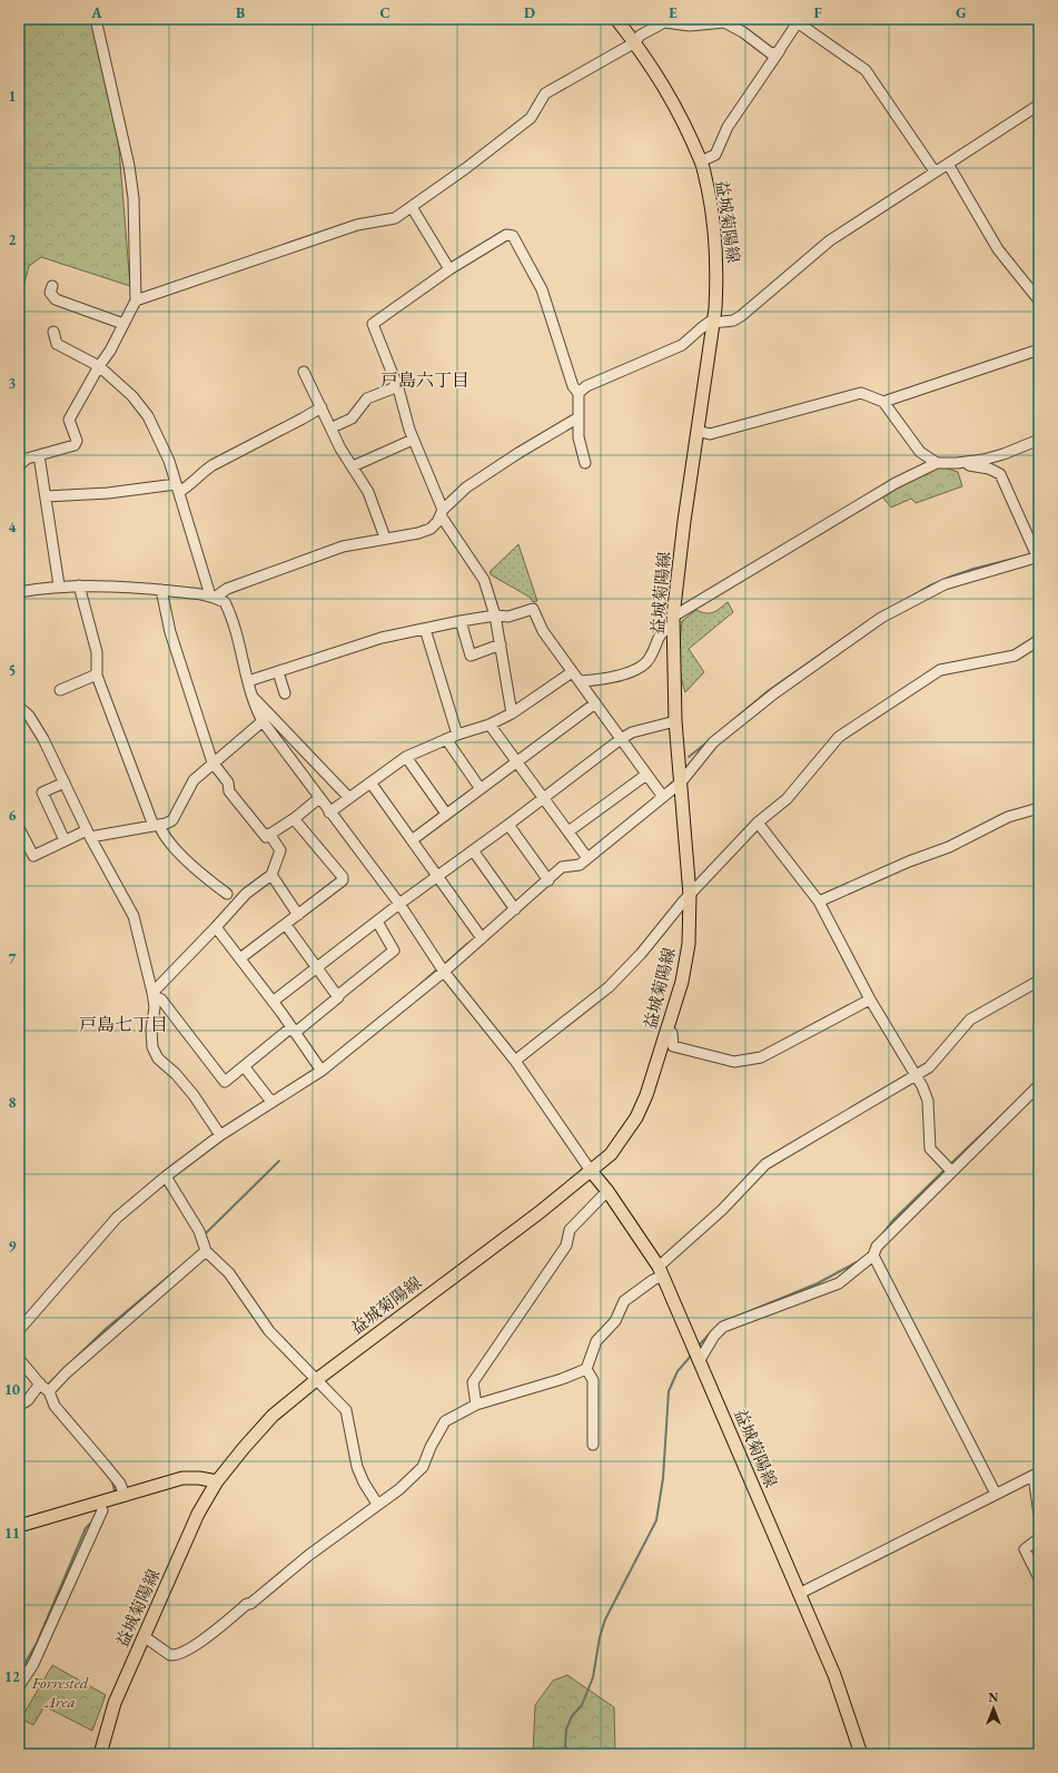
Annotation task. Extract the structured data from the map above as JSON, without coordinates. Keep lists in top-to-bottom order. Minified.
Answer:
{"streets":{"main road":["益城菊陽線"]},"districts":["戸島六丁目","戸島七丁目"],"parks":["Forrested Area"],"north":"top","grid":{"columns":["A","B","C","D","E","F","G"],"rows":["1","2","3","4","5","6","7","8","9","10","11","12"]}}
